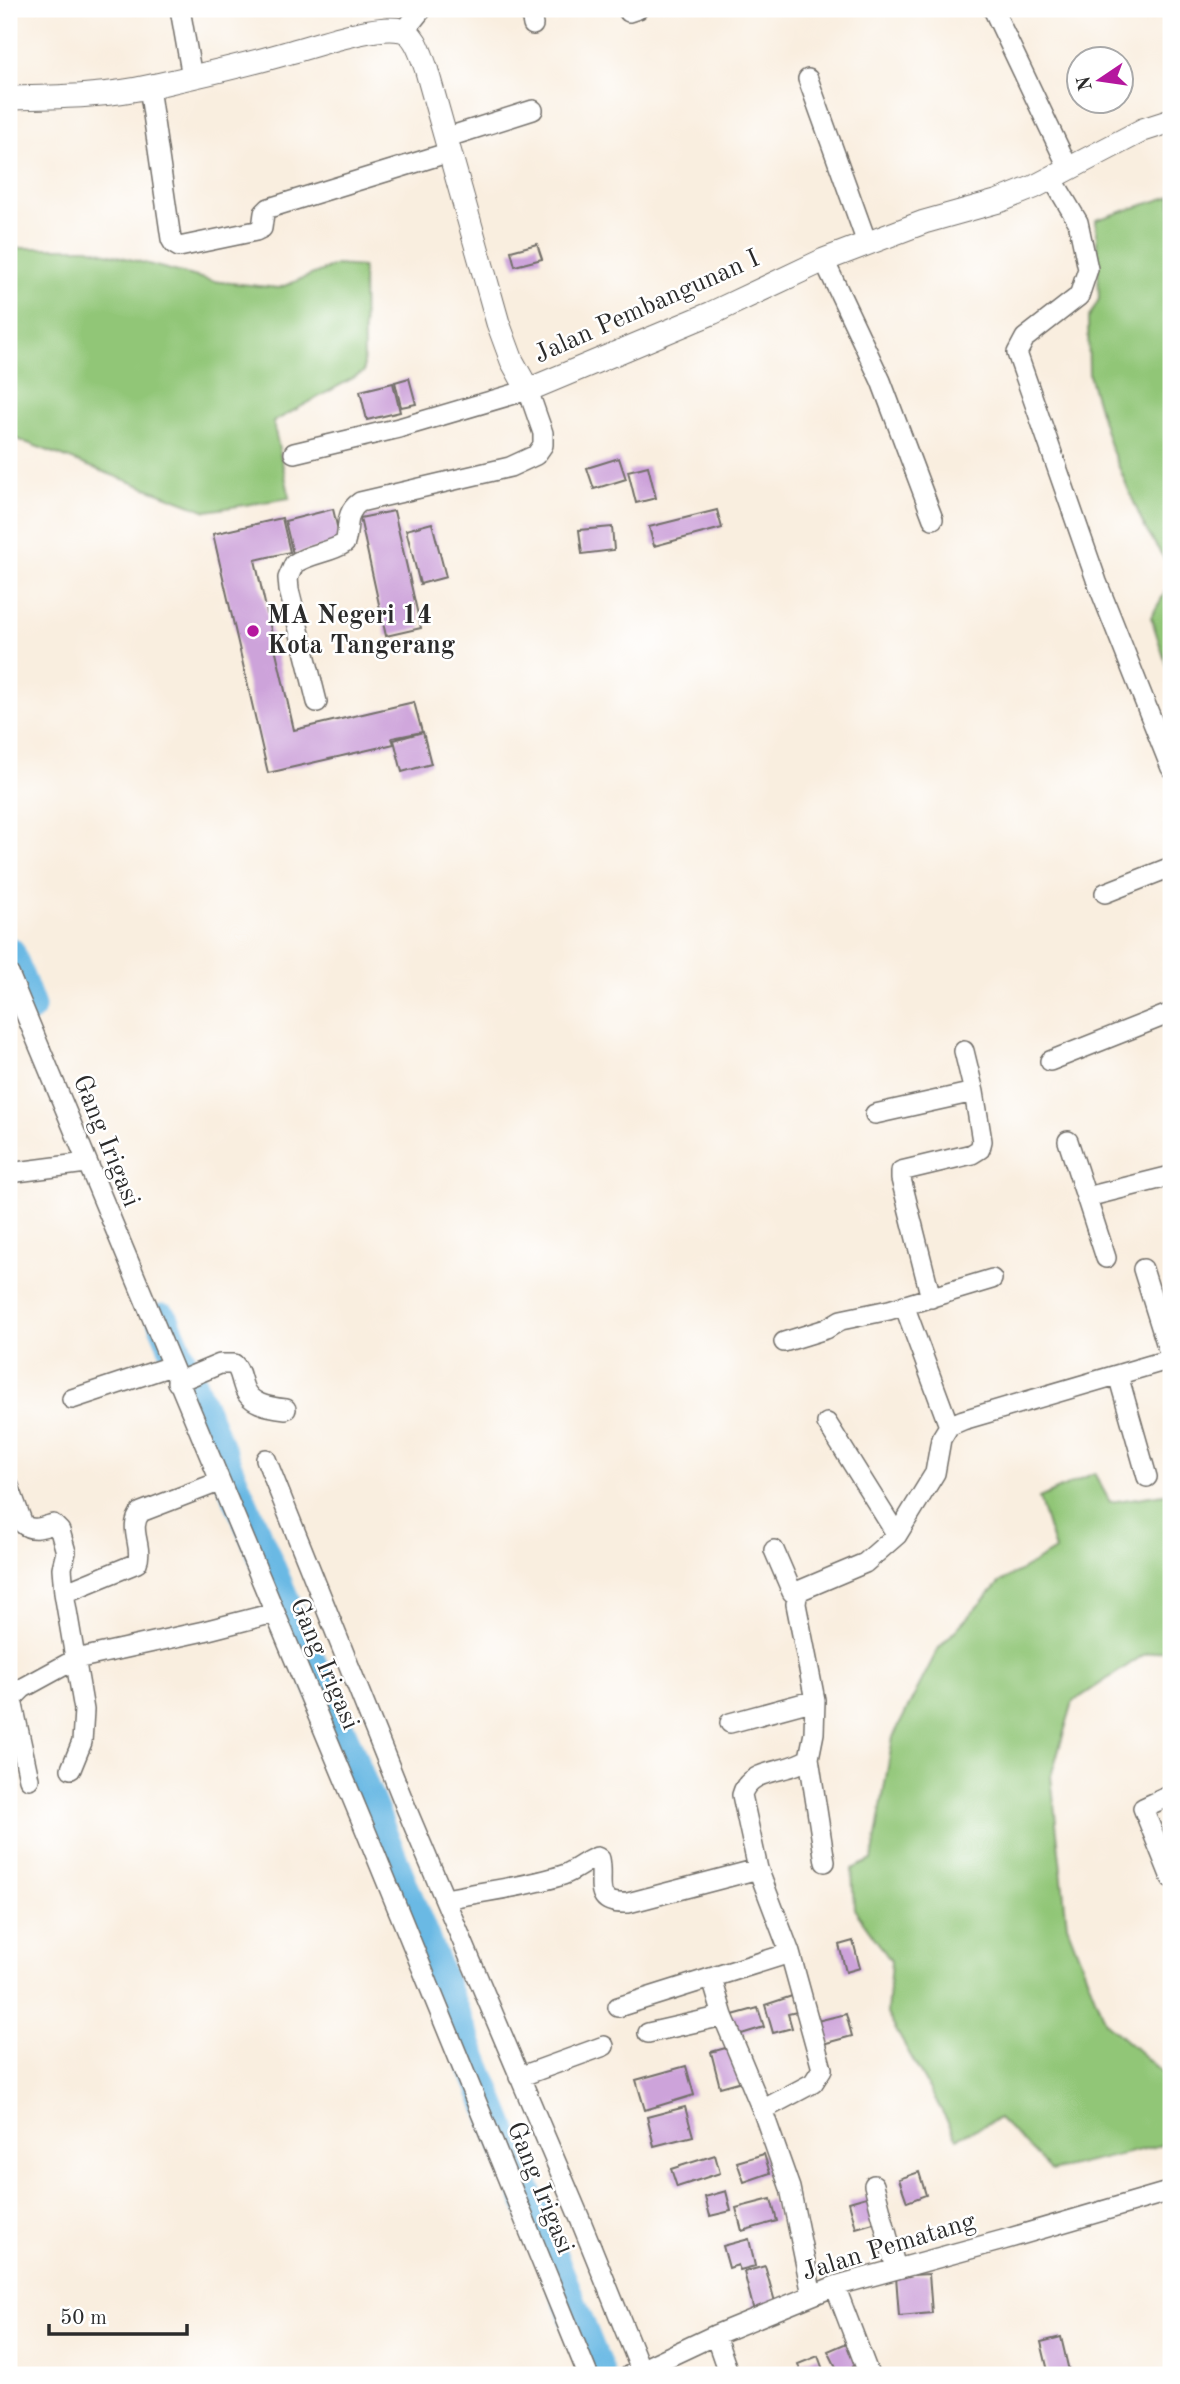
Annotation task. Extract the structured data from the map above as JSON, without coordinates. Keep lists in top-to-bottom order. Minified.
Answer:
{"streets":{"street":["Jalan Pembangunan I","Gang Irigasi","Jalan Pematang"]},"places":["MA Negeri 14 Kota Tangerang"],"scale_bar":"50 m","north":"left"}
